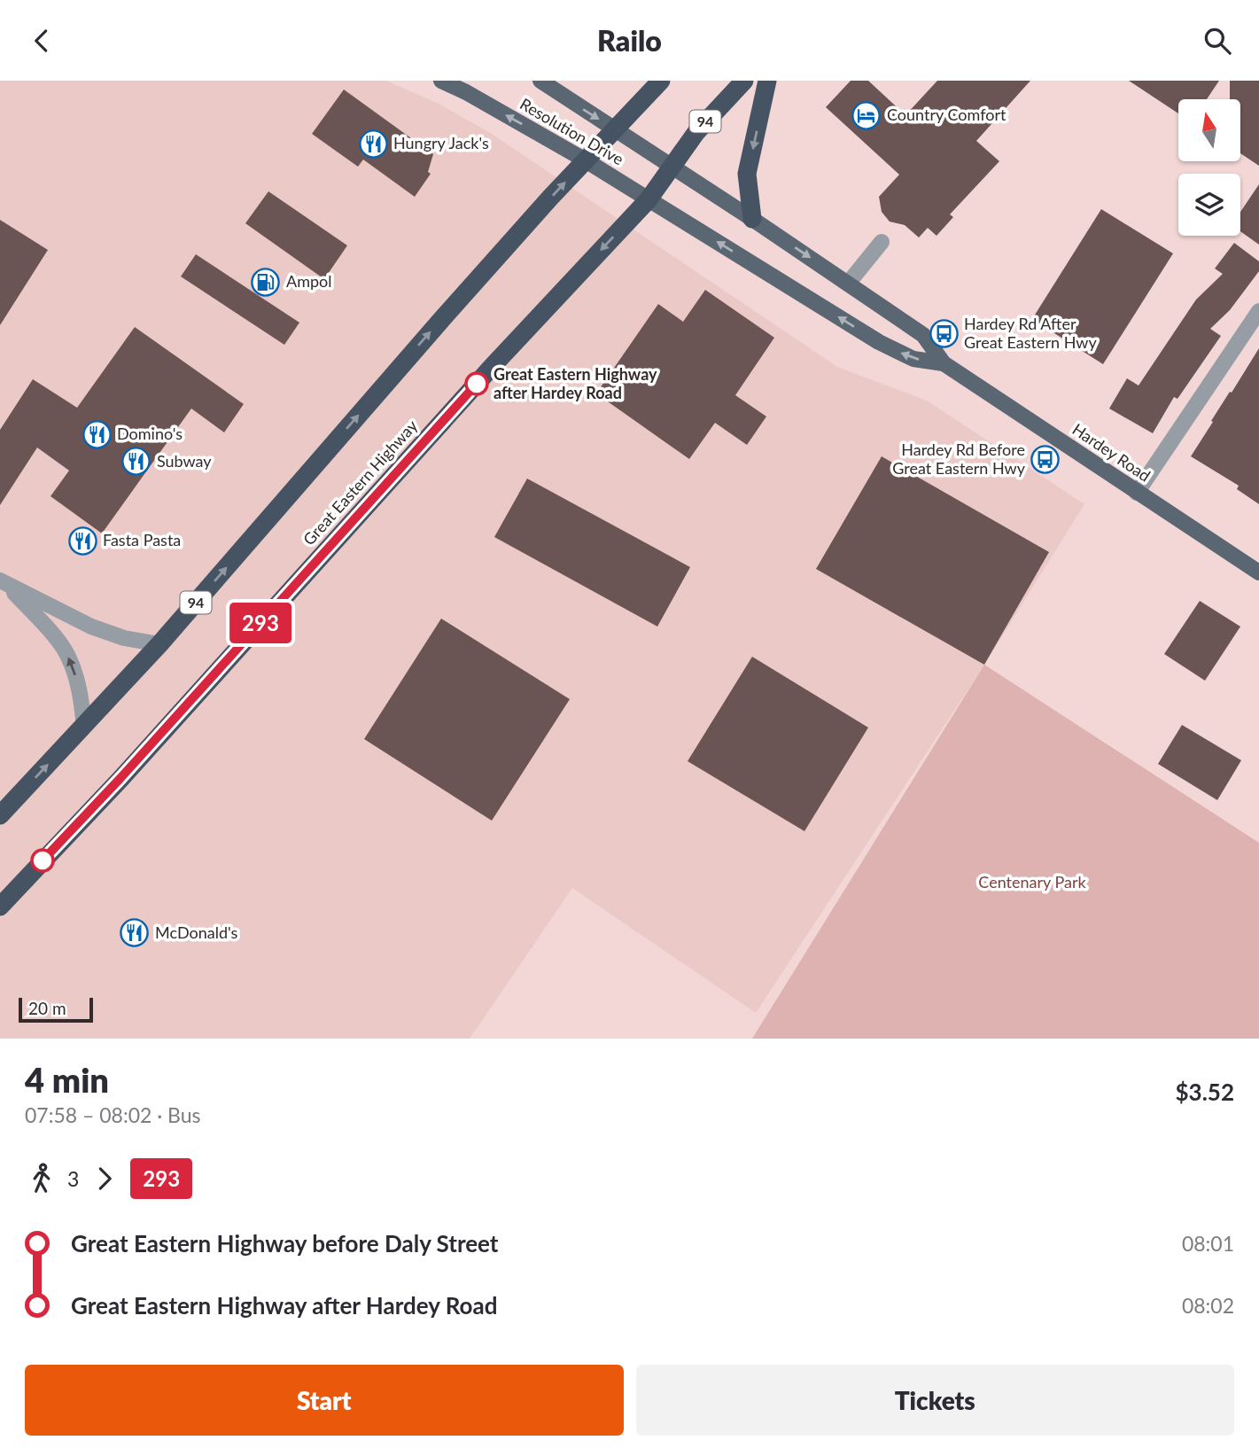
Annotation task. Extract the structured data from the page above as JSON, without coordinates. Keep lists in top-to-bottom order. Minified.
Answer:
{"streets":{"highway":["94","Great Eastern Highway"],"main road":["Resolution Drive","Hardey Road"]},"crossings":[["94","Resolution Drive"],["Resolution Drive","Hardey Road"],["Resolution Drive","Great Eastern Highway"],["Hardey Road","Great Eastern Highway"]],"parks":["Centenary Park"],"places":{"hotel":["Country Comfort"],"restaurant":["Hungry Jack's","Domino's","Subway","Fasta Pasta","McDonald's"],"fuel station":["Ampol"],"bus stop":["Hardey Rd After Great Eastern Hwy","Hardey Rd Before Great Eastern Hwy"],"other":["Great Eastern Highway after Hardey Road"]},"lines":["bus line 293"],"scale_bar":"20 m","north":"top","page":{"header":"Railo","on_map":"293","scale":"20 m","heading":["4 min","07:58 – 08:02 · Bus","$3.52"],"legs":["3","293"],"list":[{"name":"Great Eastern Highway before Daly Street","value":"08:01"},{"name":"Great Eastern Highway after Hardey Road","value":"08:02"}],"buttons":["Start","Tickets"]}}
